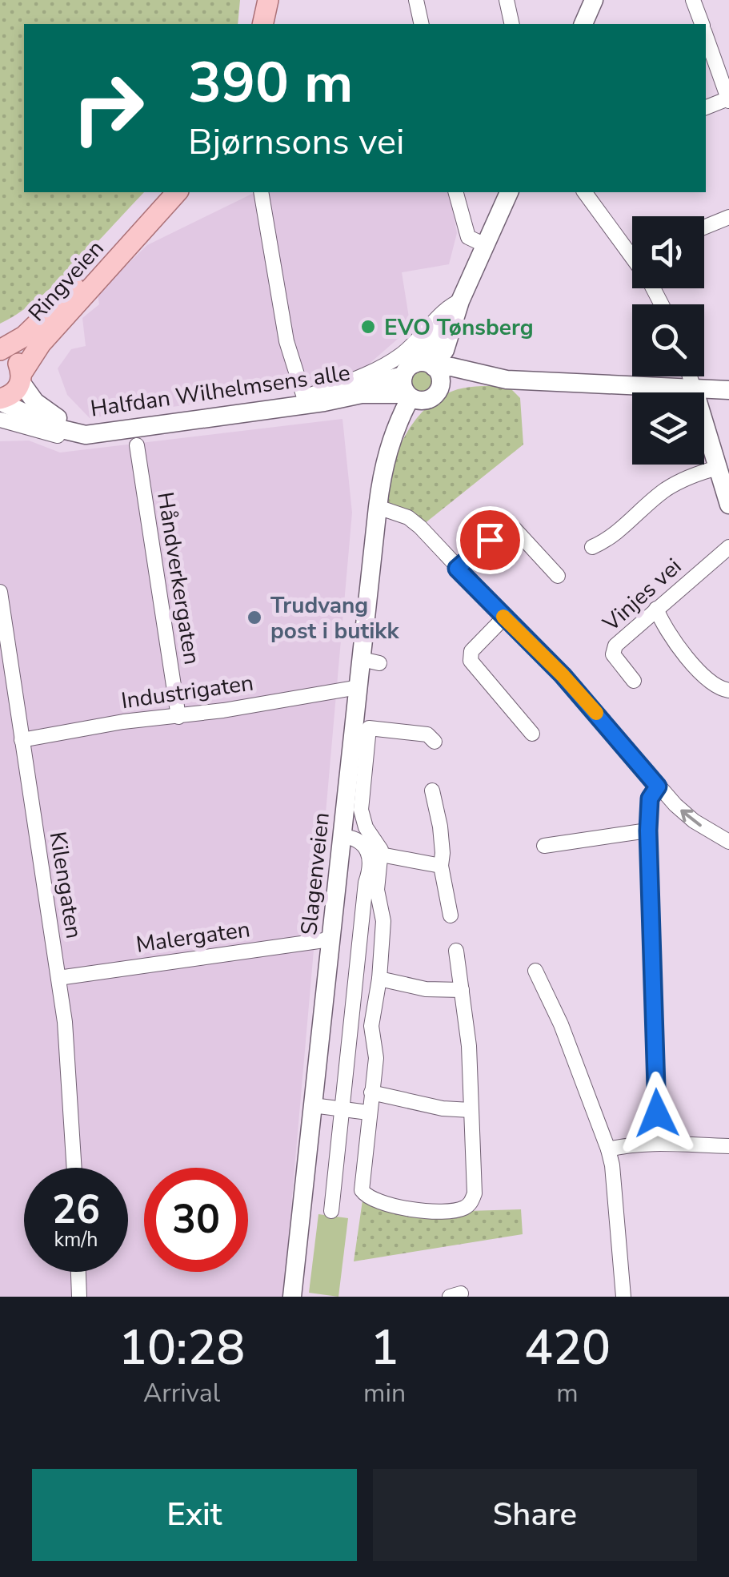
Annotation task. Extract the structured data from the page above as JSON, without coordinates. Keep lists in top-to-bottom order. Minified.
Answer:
{"streets":{"main road":["Ringveien","Halfdan Wilhelmsens alle","Slagenveien"],"street":["Håndverkergaten","Vinjes vei","Industrigaten","Kilengaten","Malergaten"]},"crossings":[["Ringveien","Halfdan Wilhelmsens alle"],["Halfdan Wilhelmsens alle","Slagenveien"],["Håndverkergaten","Industrigaten"],["Industrigaten","Slagenveien"],["Industrigaten","Kilengaten"],["Slagenveien","Malergaten"],["Kilengaten","Malergaten"]],"places":["EVO Tønsberg","Trudvang post i butikk"],"page":{"turn":["390 m","Bjørnsons vei"],"speed":"26 km/h","limit":"30","eta":["10:28","Arrival","1","min","420","m"],"buttons":["Exit","Share"]}}
